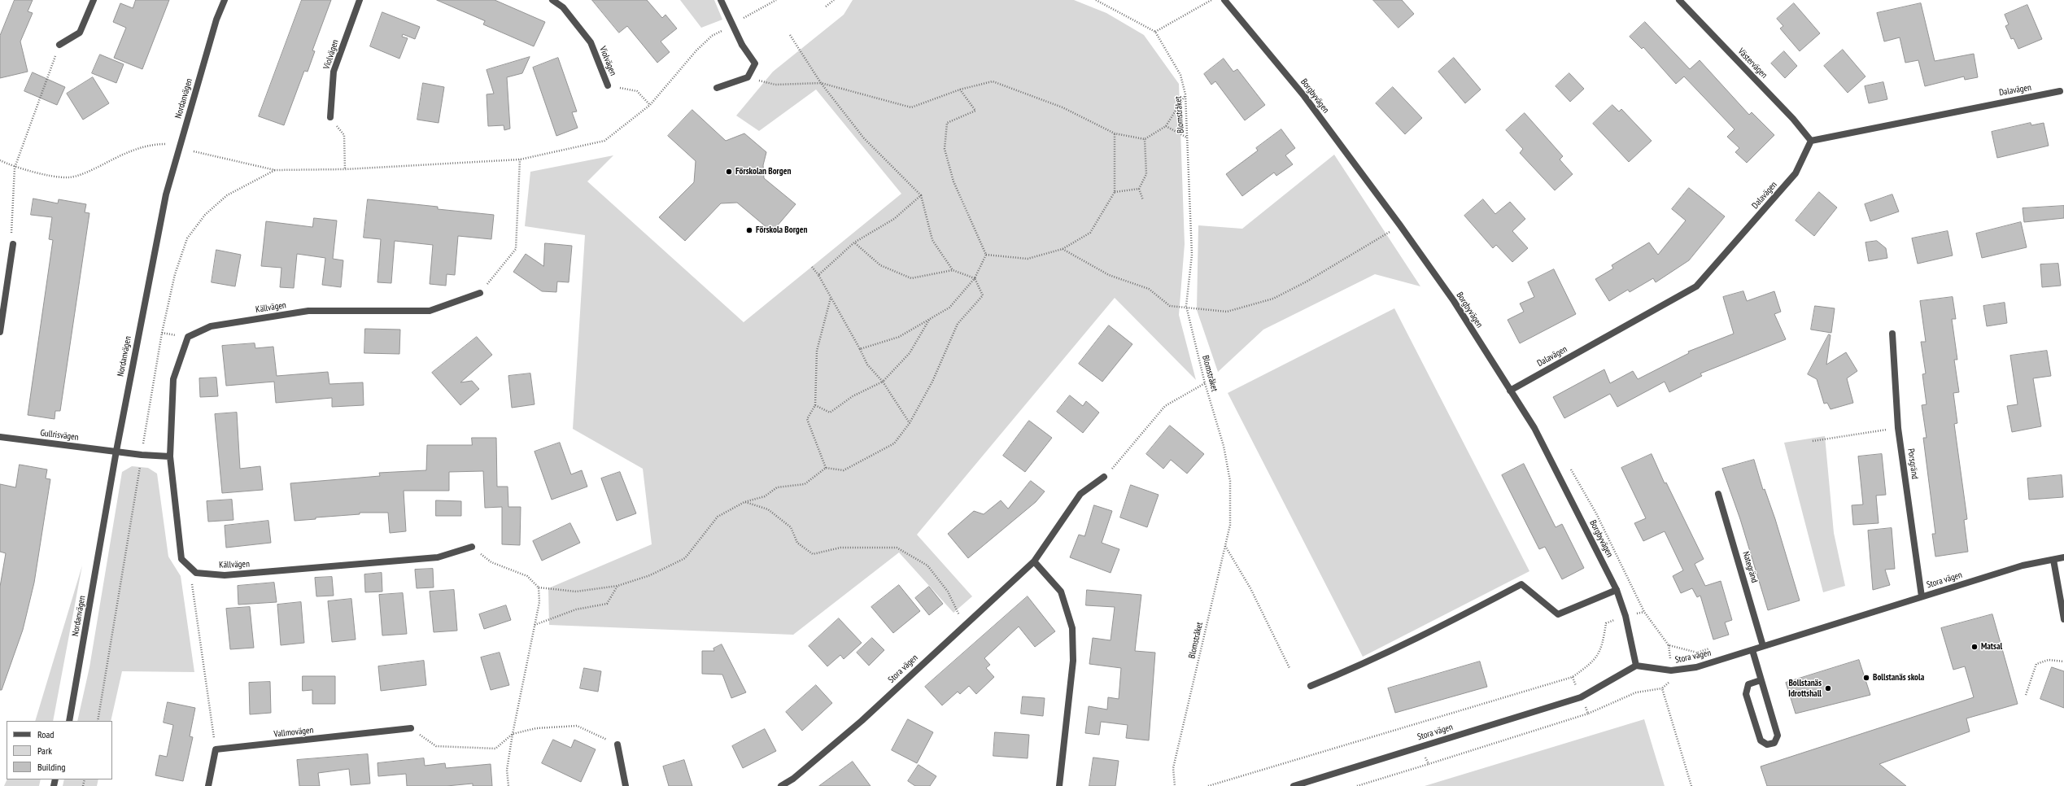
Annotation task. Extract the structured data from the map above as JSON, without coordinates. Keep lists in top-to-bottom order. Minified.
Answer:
{"streets":{"street":["Violvägen","Västervägen","Dalavägen","Borgbyvägen","Nordanvägen","Källvägen","Gullrisvägen","Porsgränd","Nategränd","Stora vägen","Vallmovägen"],"path":["Blomstråket"]},"crossings":[["Västervägen","Dalavägen"],["Dalavägen","Borgbyvägen"],["Borgbyvägen","Stora vägen"],["Nordanvägen","Gullrisvägen"],["Porsgränd","Stora vägen"],["Nategränd","Stora vägen"]],"places":["Förskolan Borgen","Förskola Borgen","Matsal","Bollstanäs skola","Bollstanäs Idrottshall"],"legend":["Road","Park","Building"]}
